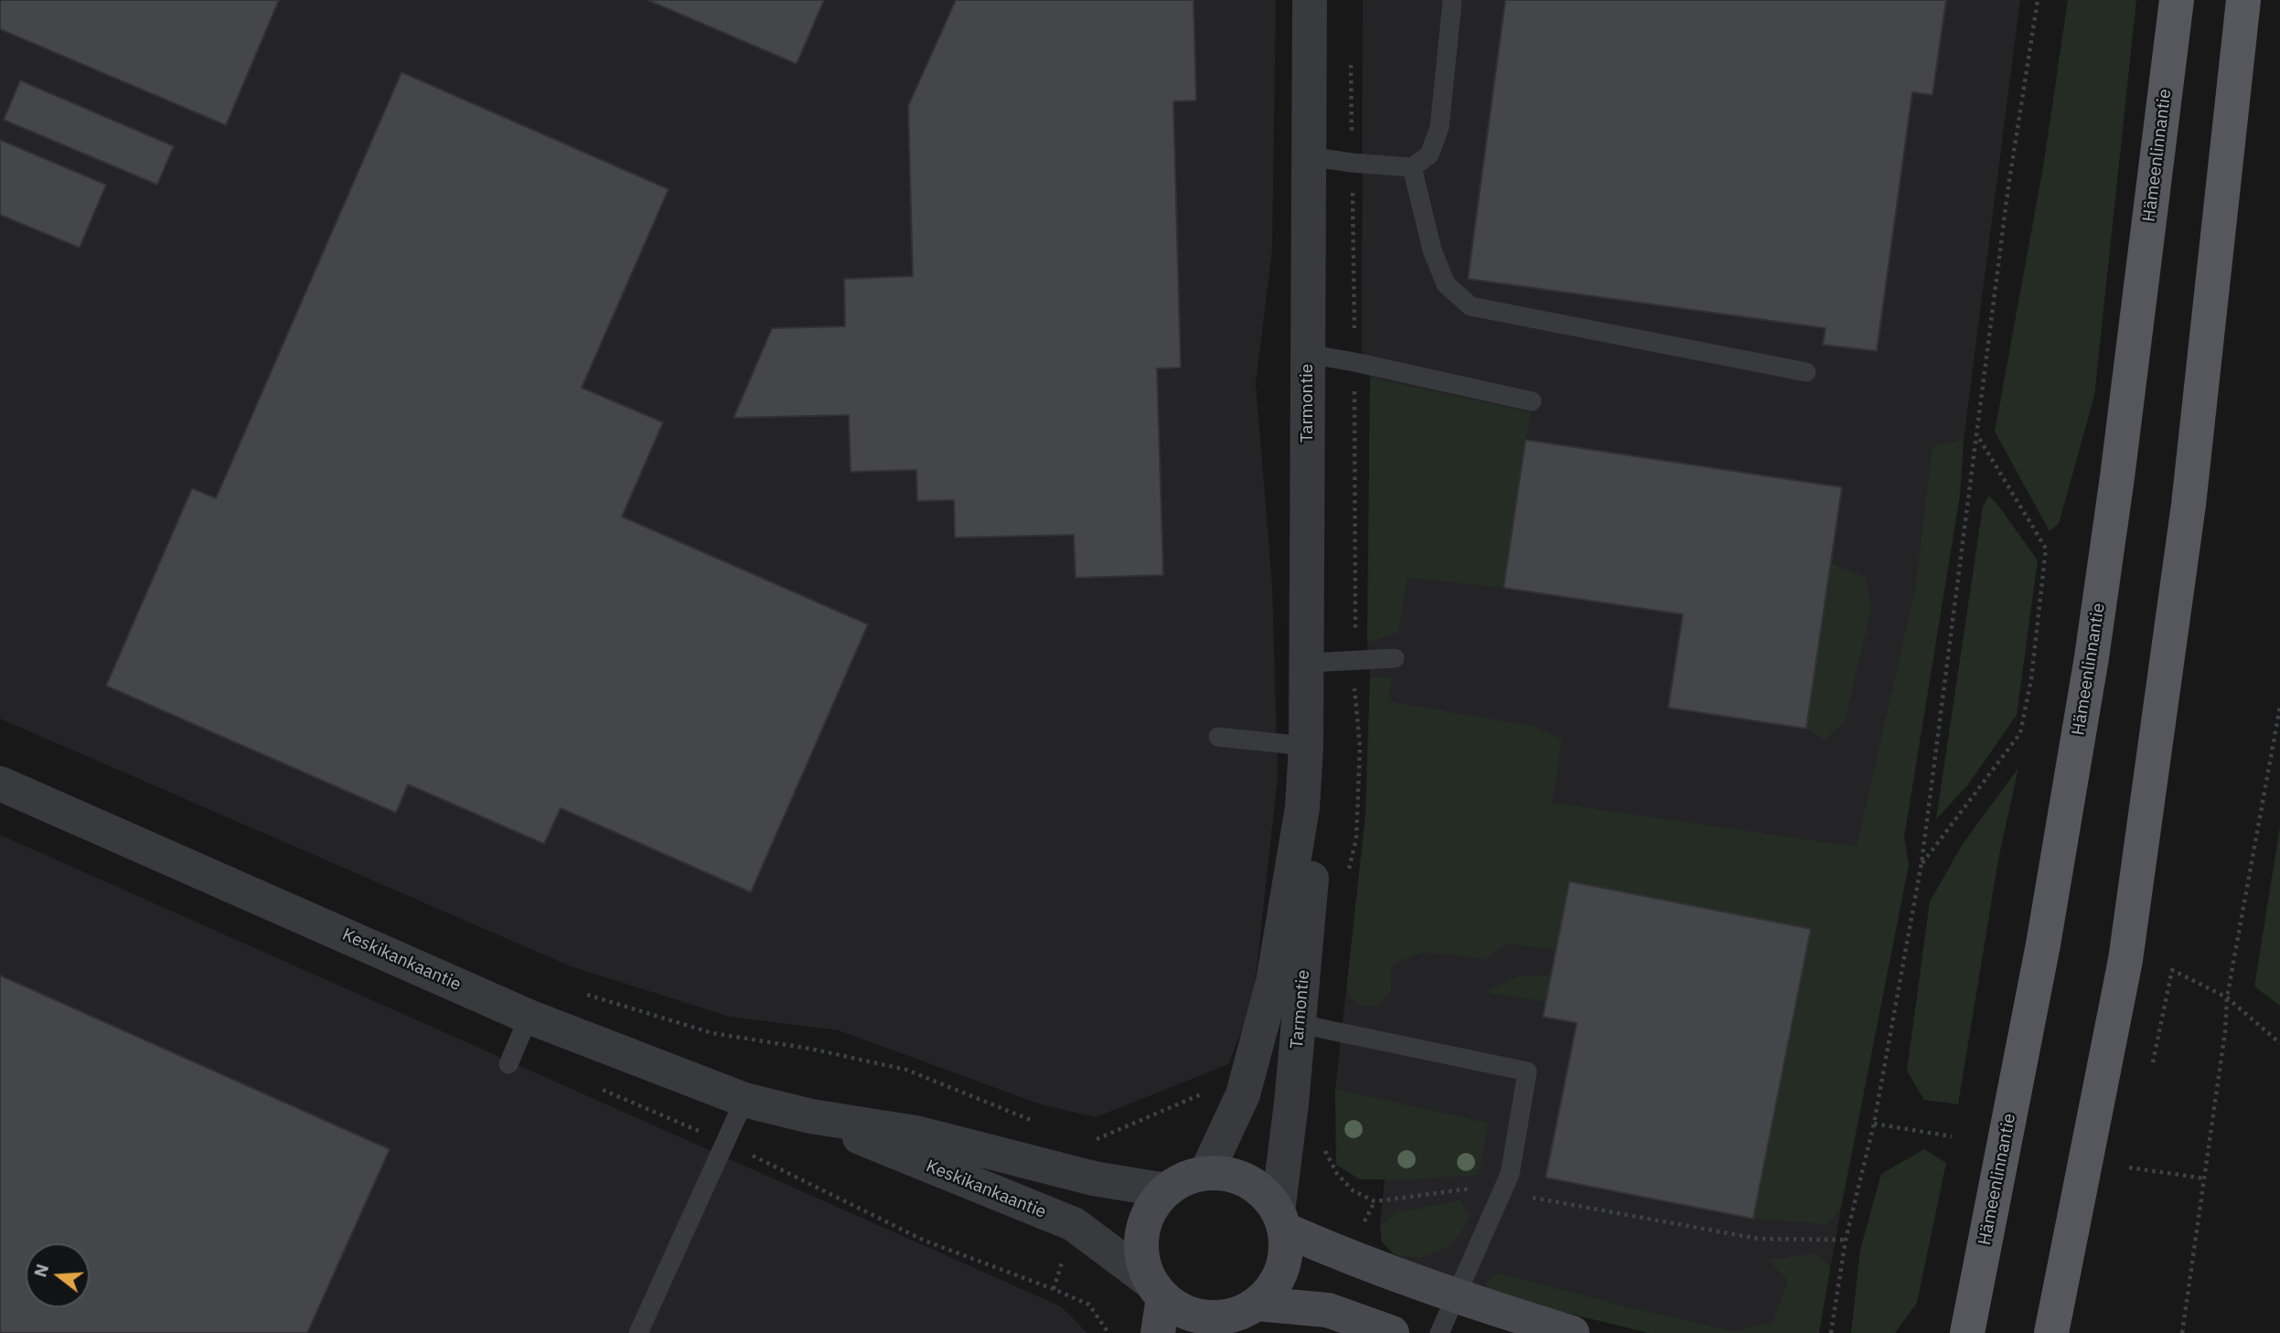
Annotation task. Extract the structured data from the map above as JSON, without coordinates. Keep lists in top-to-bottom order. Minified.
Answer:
{"streets":{"main road":["Hämeenlinnantie"],"street":["Tarmontie","Keskikankaantie"]},"crossings":[["Tarmontie","Keskikankaantie"]],"north":"left"}
